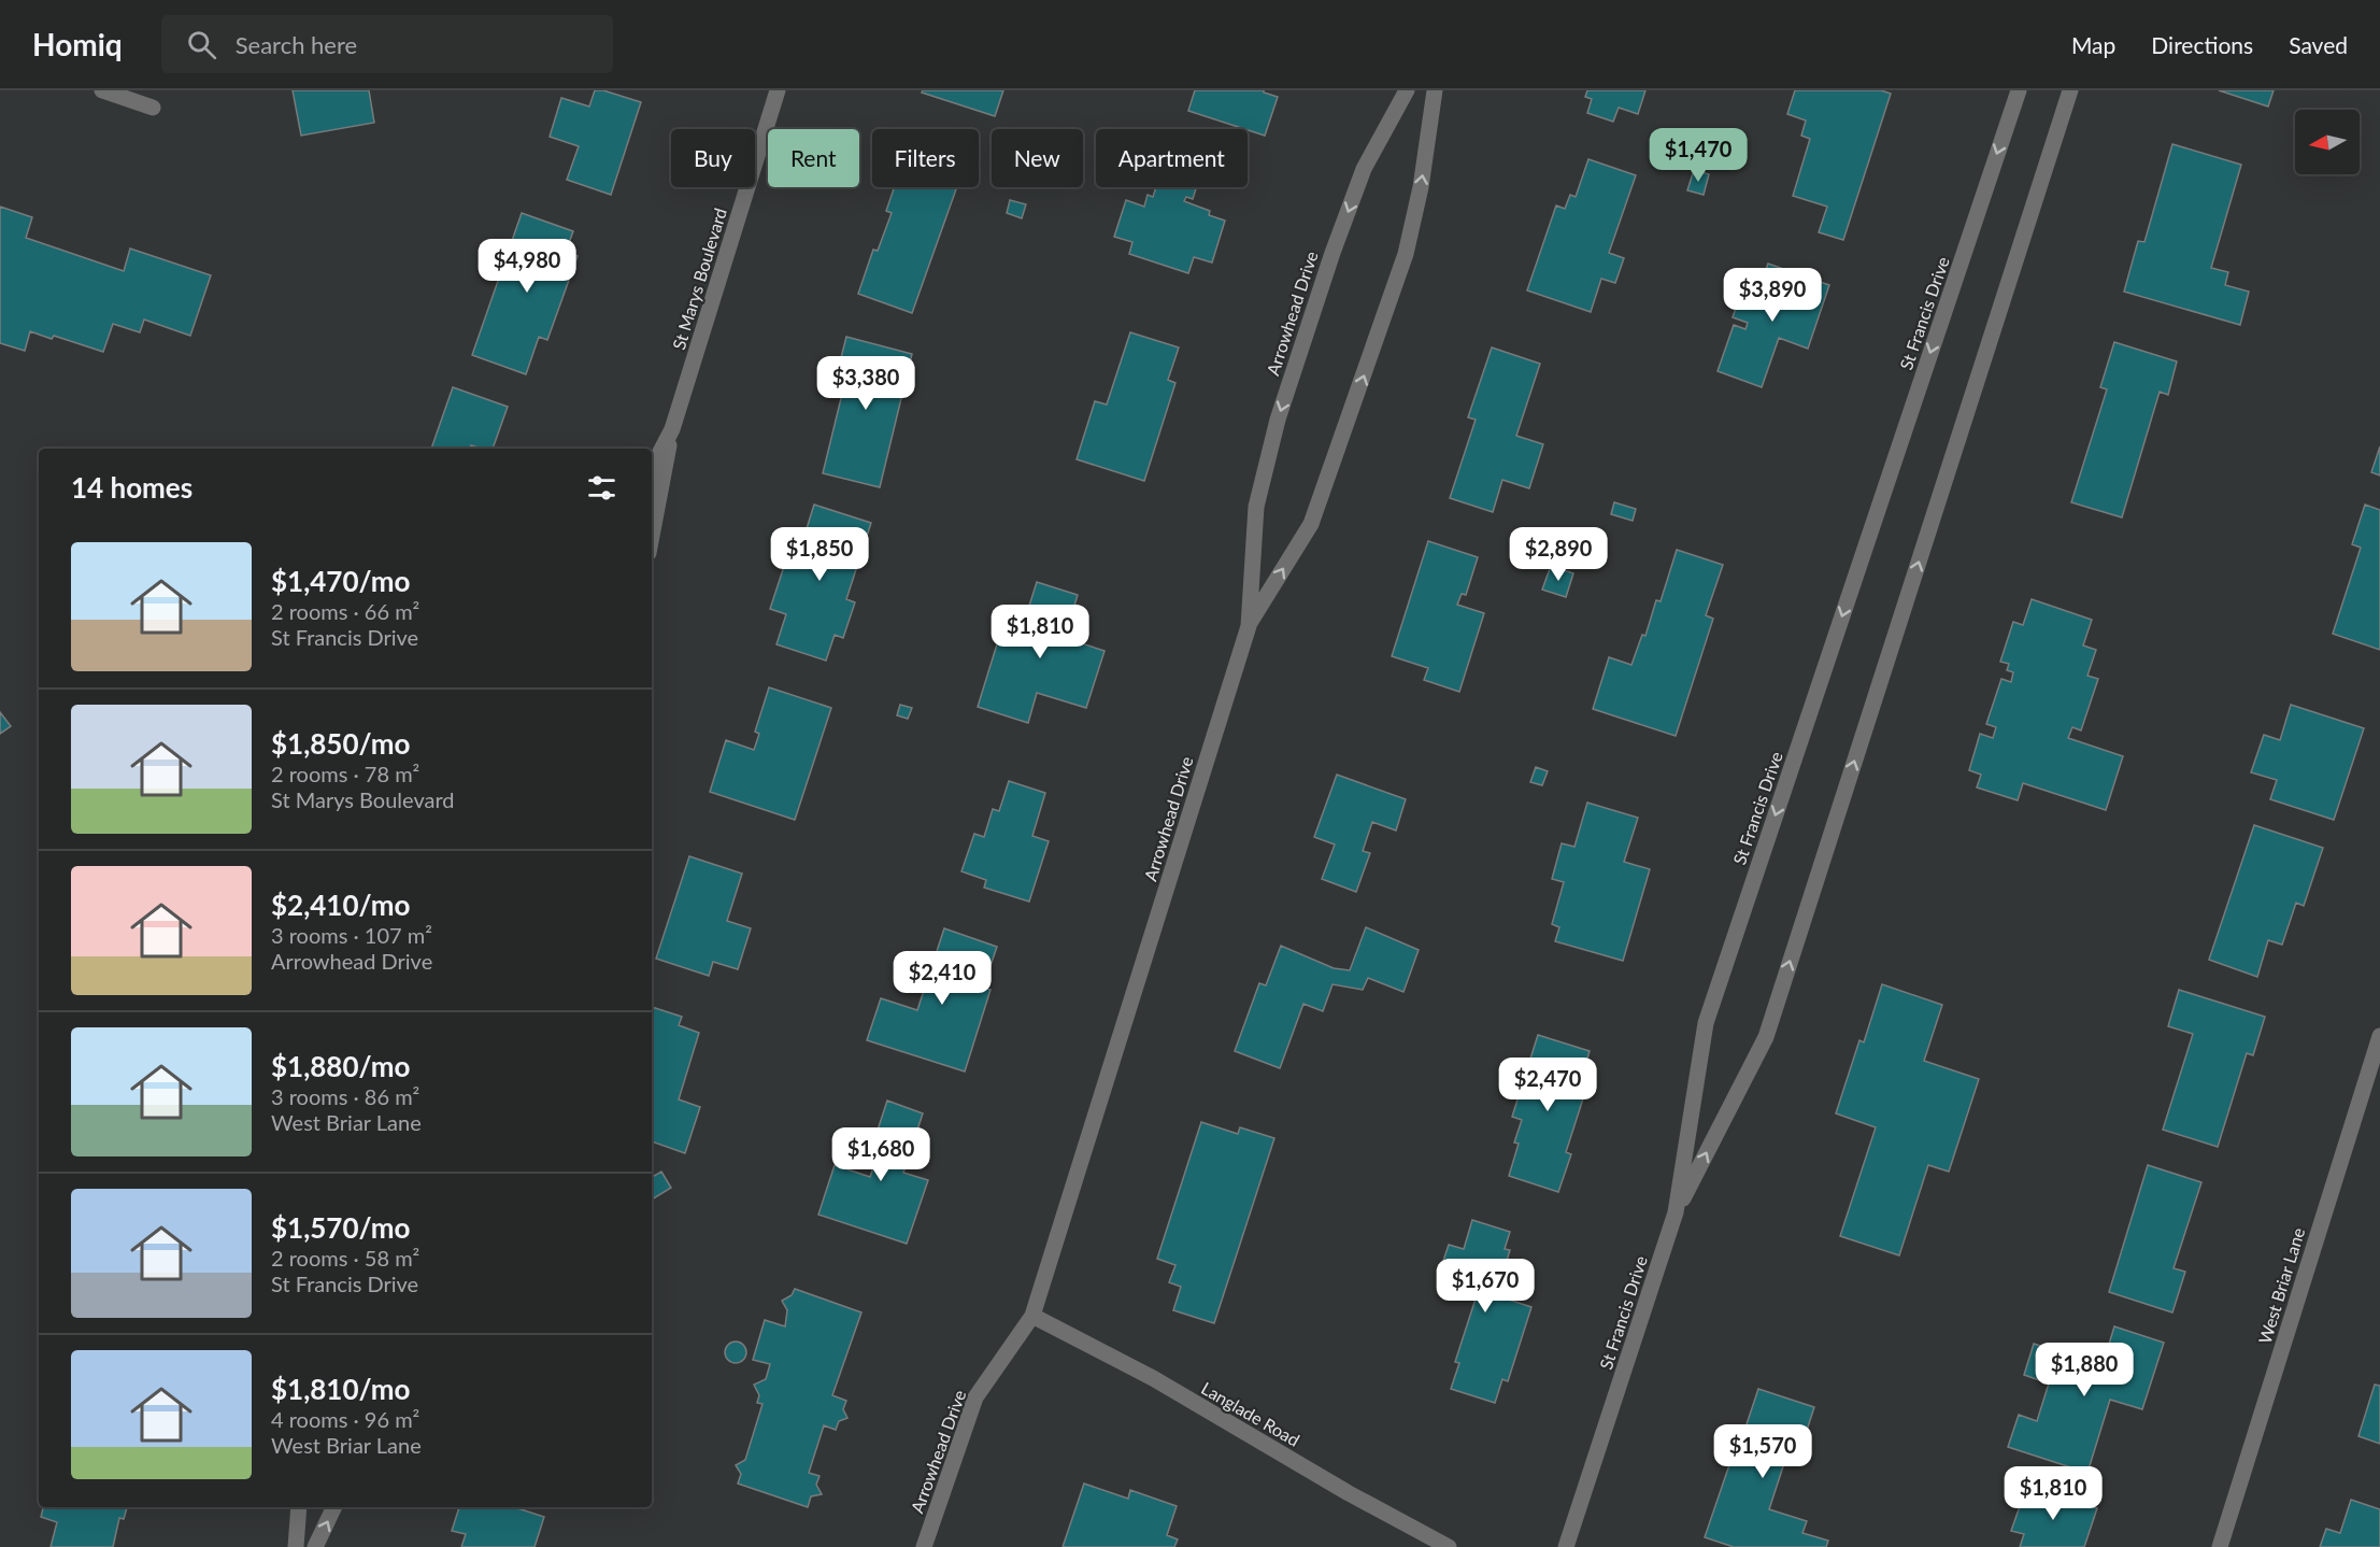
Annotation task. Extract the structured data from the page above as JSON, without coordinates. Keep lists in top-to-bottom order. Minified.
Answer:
{"streets":{"street":["St Marys Boulevard","Arrowhead Drive","St Francis Drive","West Briar Lane","Langlade Road"]},"crossings":[["Arrowhead Drive","Langlade Road"]],"north":"left","page":{"header":"Homiq","search":"Search here","nav":["Map","Directions","Saved"],"price":["$1,470","$4,980","$3,890","$3,380","$1,850","$2,890","$1,810","$2,410","$2,470","$1,680","$1,670","$1,880","$1,570","$1,810"],"chip":["Buy","Rent","Filters","New","Apartment"],"heading":"14 homes","list":[{"name":"$1,470/mo","note":"2 rooms · 66 m² · St Francis Drive"},{"name":"$1,850/mo","note":"2 rooms · 78 m² · St Marys Boulevard"},{"name":"$2,410/mo","note":"3 rooms · 107 m² · Arrowhead Drive"},{"name":"$1,880/mo","note":"3 rooms · 86 m² · West Briar Lane"},{"name":"$1,570/mo","note":"2 rooms · 58 m² · St Francis Drive"},{"name":"$1,810/mo","note":"4 rooms · 96 m² · West Briar Lane"}]}}
